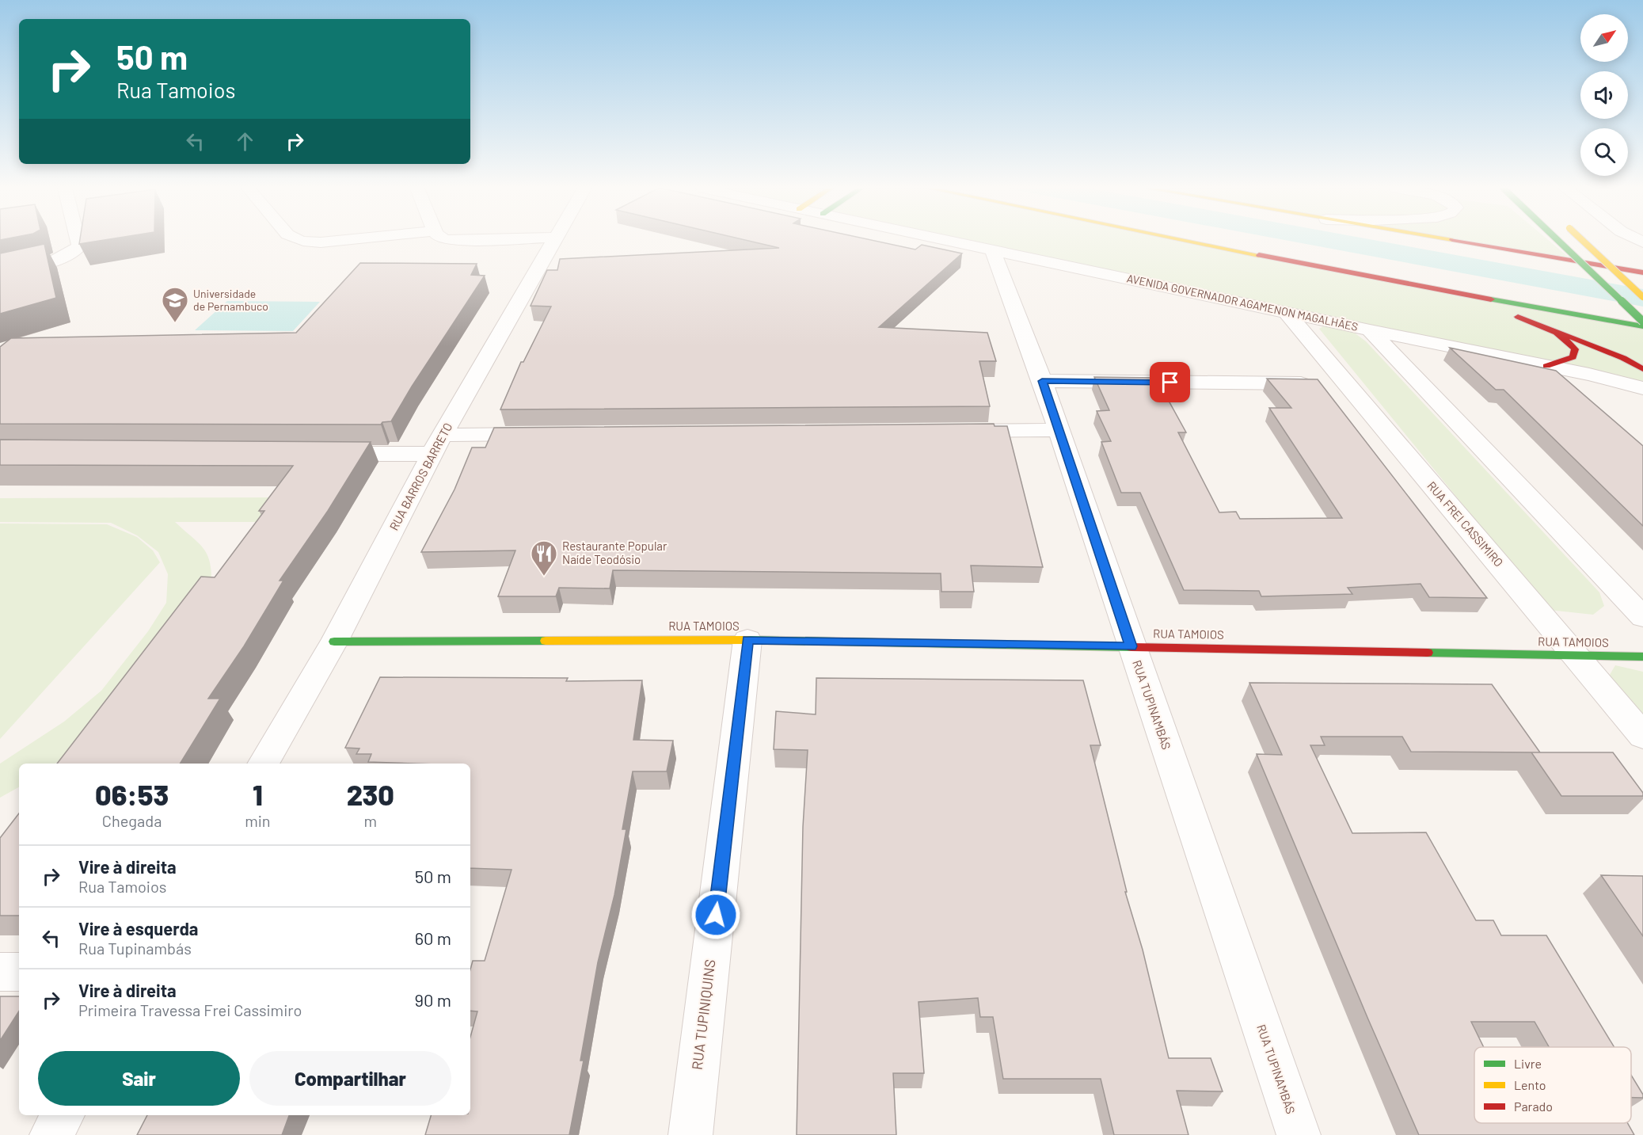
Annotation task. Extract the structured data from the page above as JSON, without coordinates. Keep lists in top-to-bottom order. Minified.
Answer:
{"streets":{"main road":["RUA TAMOIOS"],"street":["AVENIDA GOVERNADOR AGAMENON MAGALHÃES","RUA BARROS BARRETO","RUA FREI CASSIMIRO","RUA TUPINAMBÁS","RUA TUPINIQUINS"]},"crossings":[["AVENIDA GOVERNADOR AGAMENON MAGALHÃES","RUA FREI CASSIMIRO"],["AVENIDA GOVERNADOR AGAMENON MAGALHÃES","RUA TUPINAMBÁS"],["RUA BARROS BARRETO","RUA TAMOIOS"],["RUA FREI CASSIMIRO","RUA TAMOIOS"],["RUA TAMOIOS","RUA TUPINAMBÁS"],["RUA TAMOIOS","RUA TUPINIQUINS"]],"places":{"school or university":["Universidade de Pernambuco"],"restaurant":["Restaurante Popular Naíde Teodósio"]},"legend":["Livre","Lento","Parado"],"north":"top right","page":{"turn":["50 m","Rua Tamoios"],"eta":["06:53","Chegada","1","min","230","m"],"list":[{"name":"Vire à direita","note":"Rua Tamoios","value":"50 m"},{"name":"Vire à esquerda","note":"Rua Tupinambás","value":"60 m"},{"name":"Vire à direita","note":"Primeira Travessa Frei Cassimiro","value":"90 m"}],"buttons":["Sair","Compartilhar"]}}
